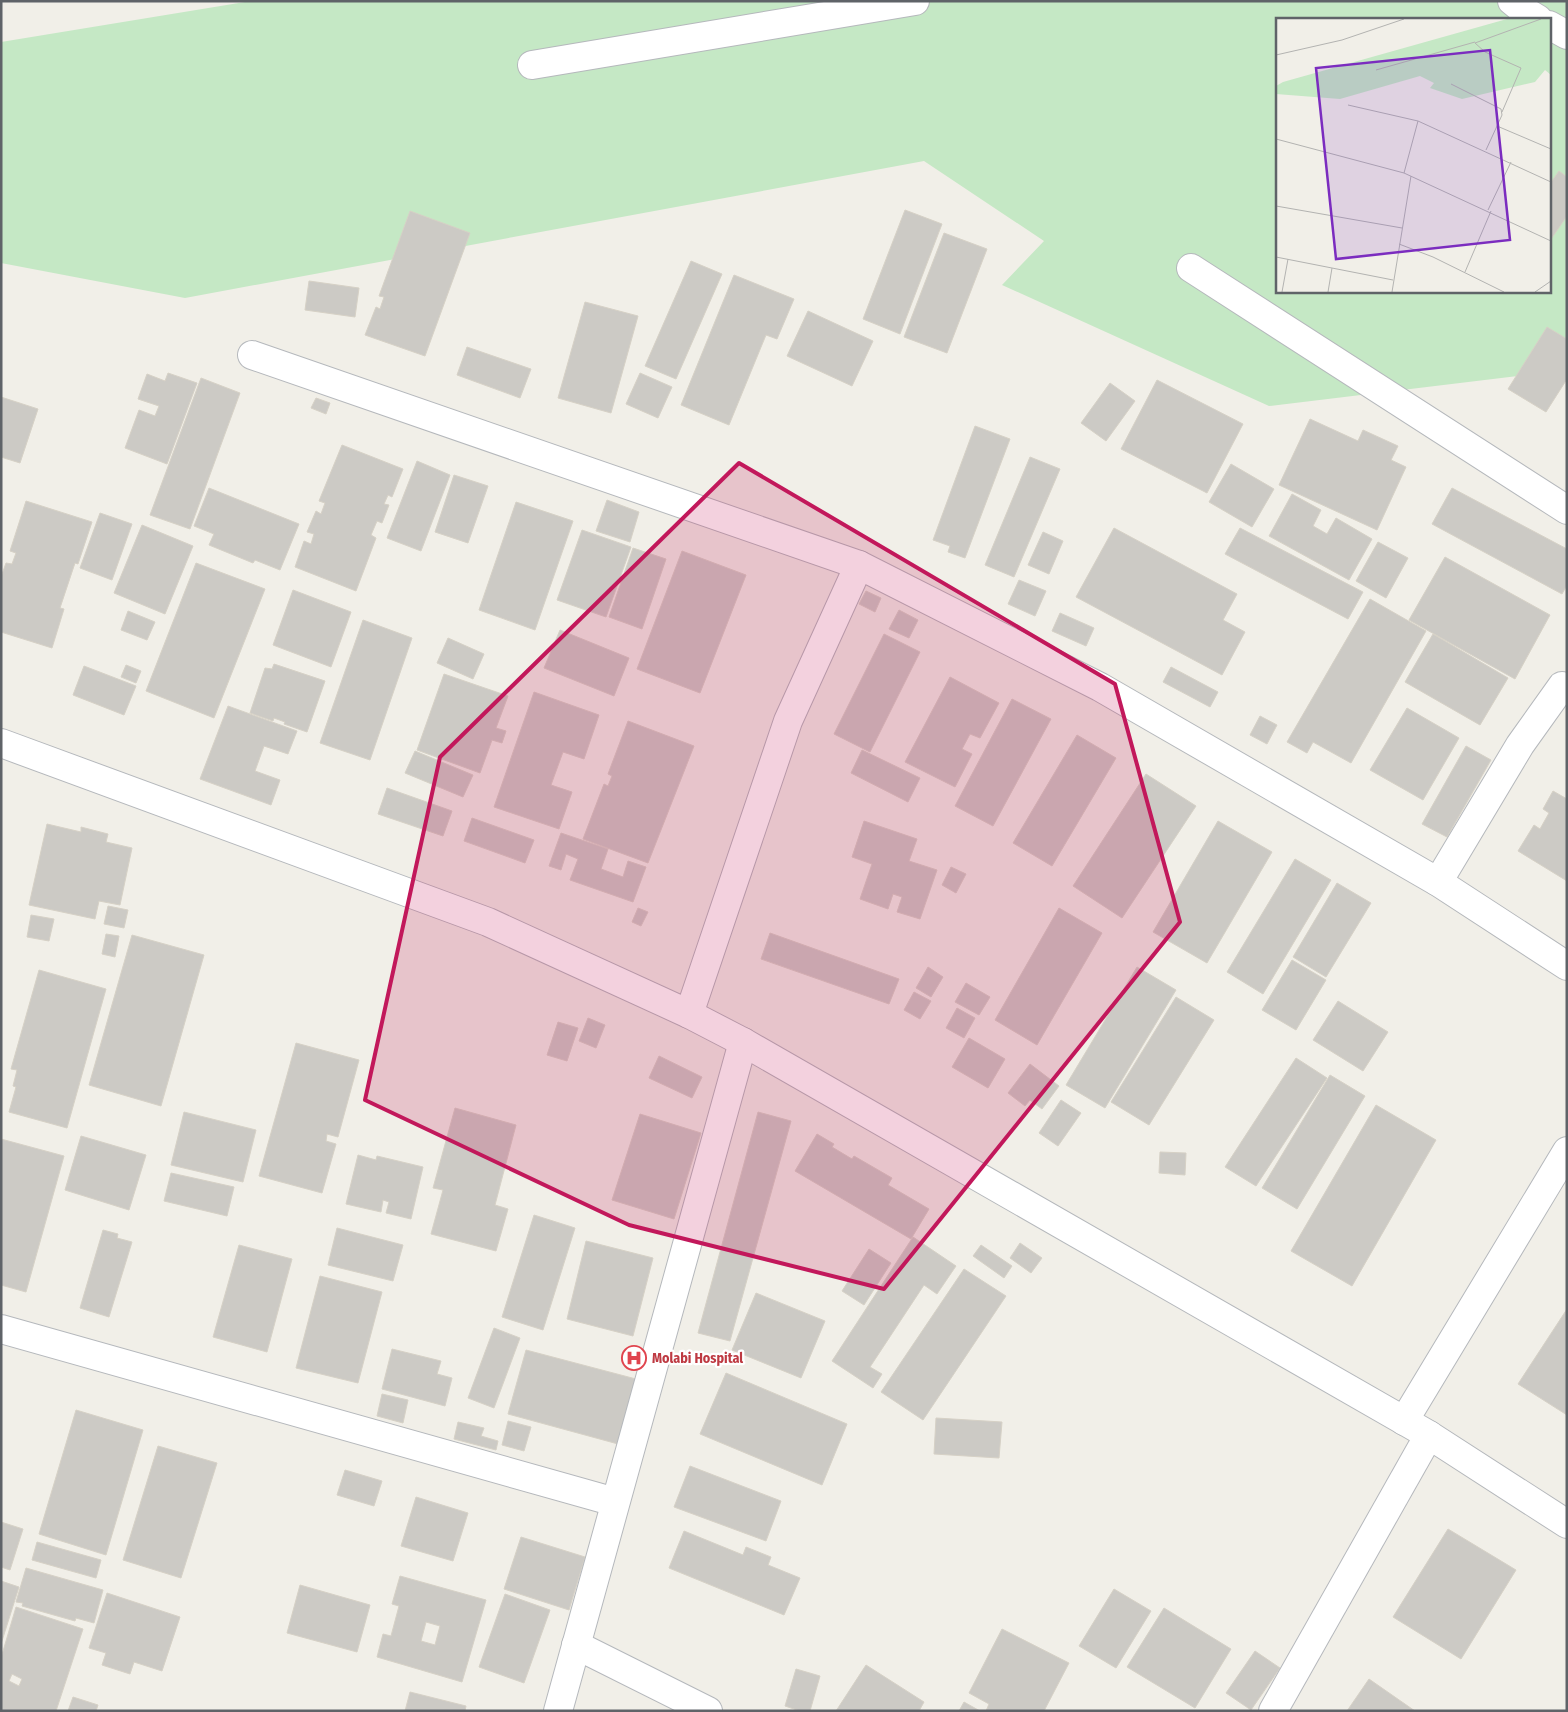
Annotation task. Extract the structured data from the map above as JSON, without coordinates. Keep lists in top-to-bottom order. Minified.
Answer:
{"places":{"hospital":["Molabi Hospital"]}}
